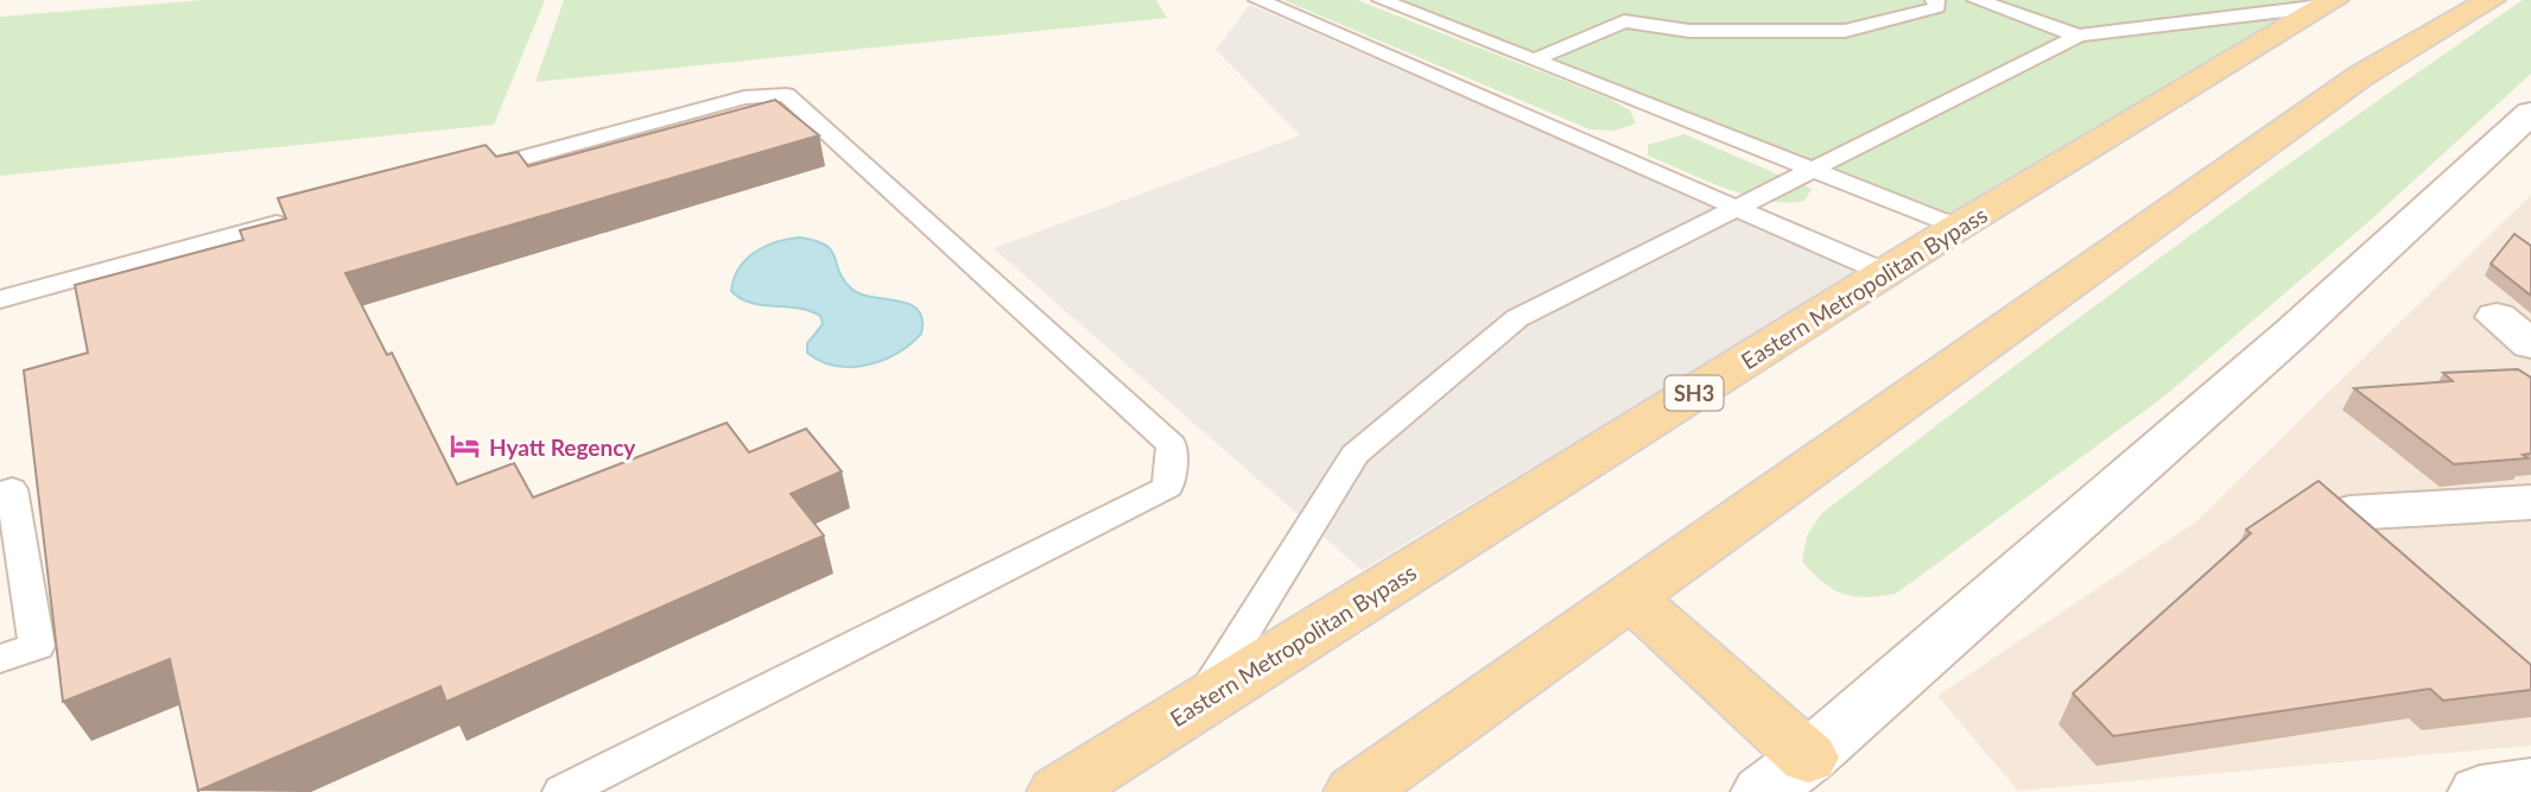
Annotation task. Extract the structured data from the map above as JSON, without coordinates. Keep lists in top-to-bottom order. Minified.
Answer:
{"streets":{"main road":["Eastern Metropolitan Bypass","SH3"]},"places":{"hotel":["Hyatt Regency"]}}
